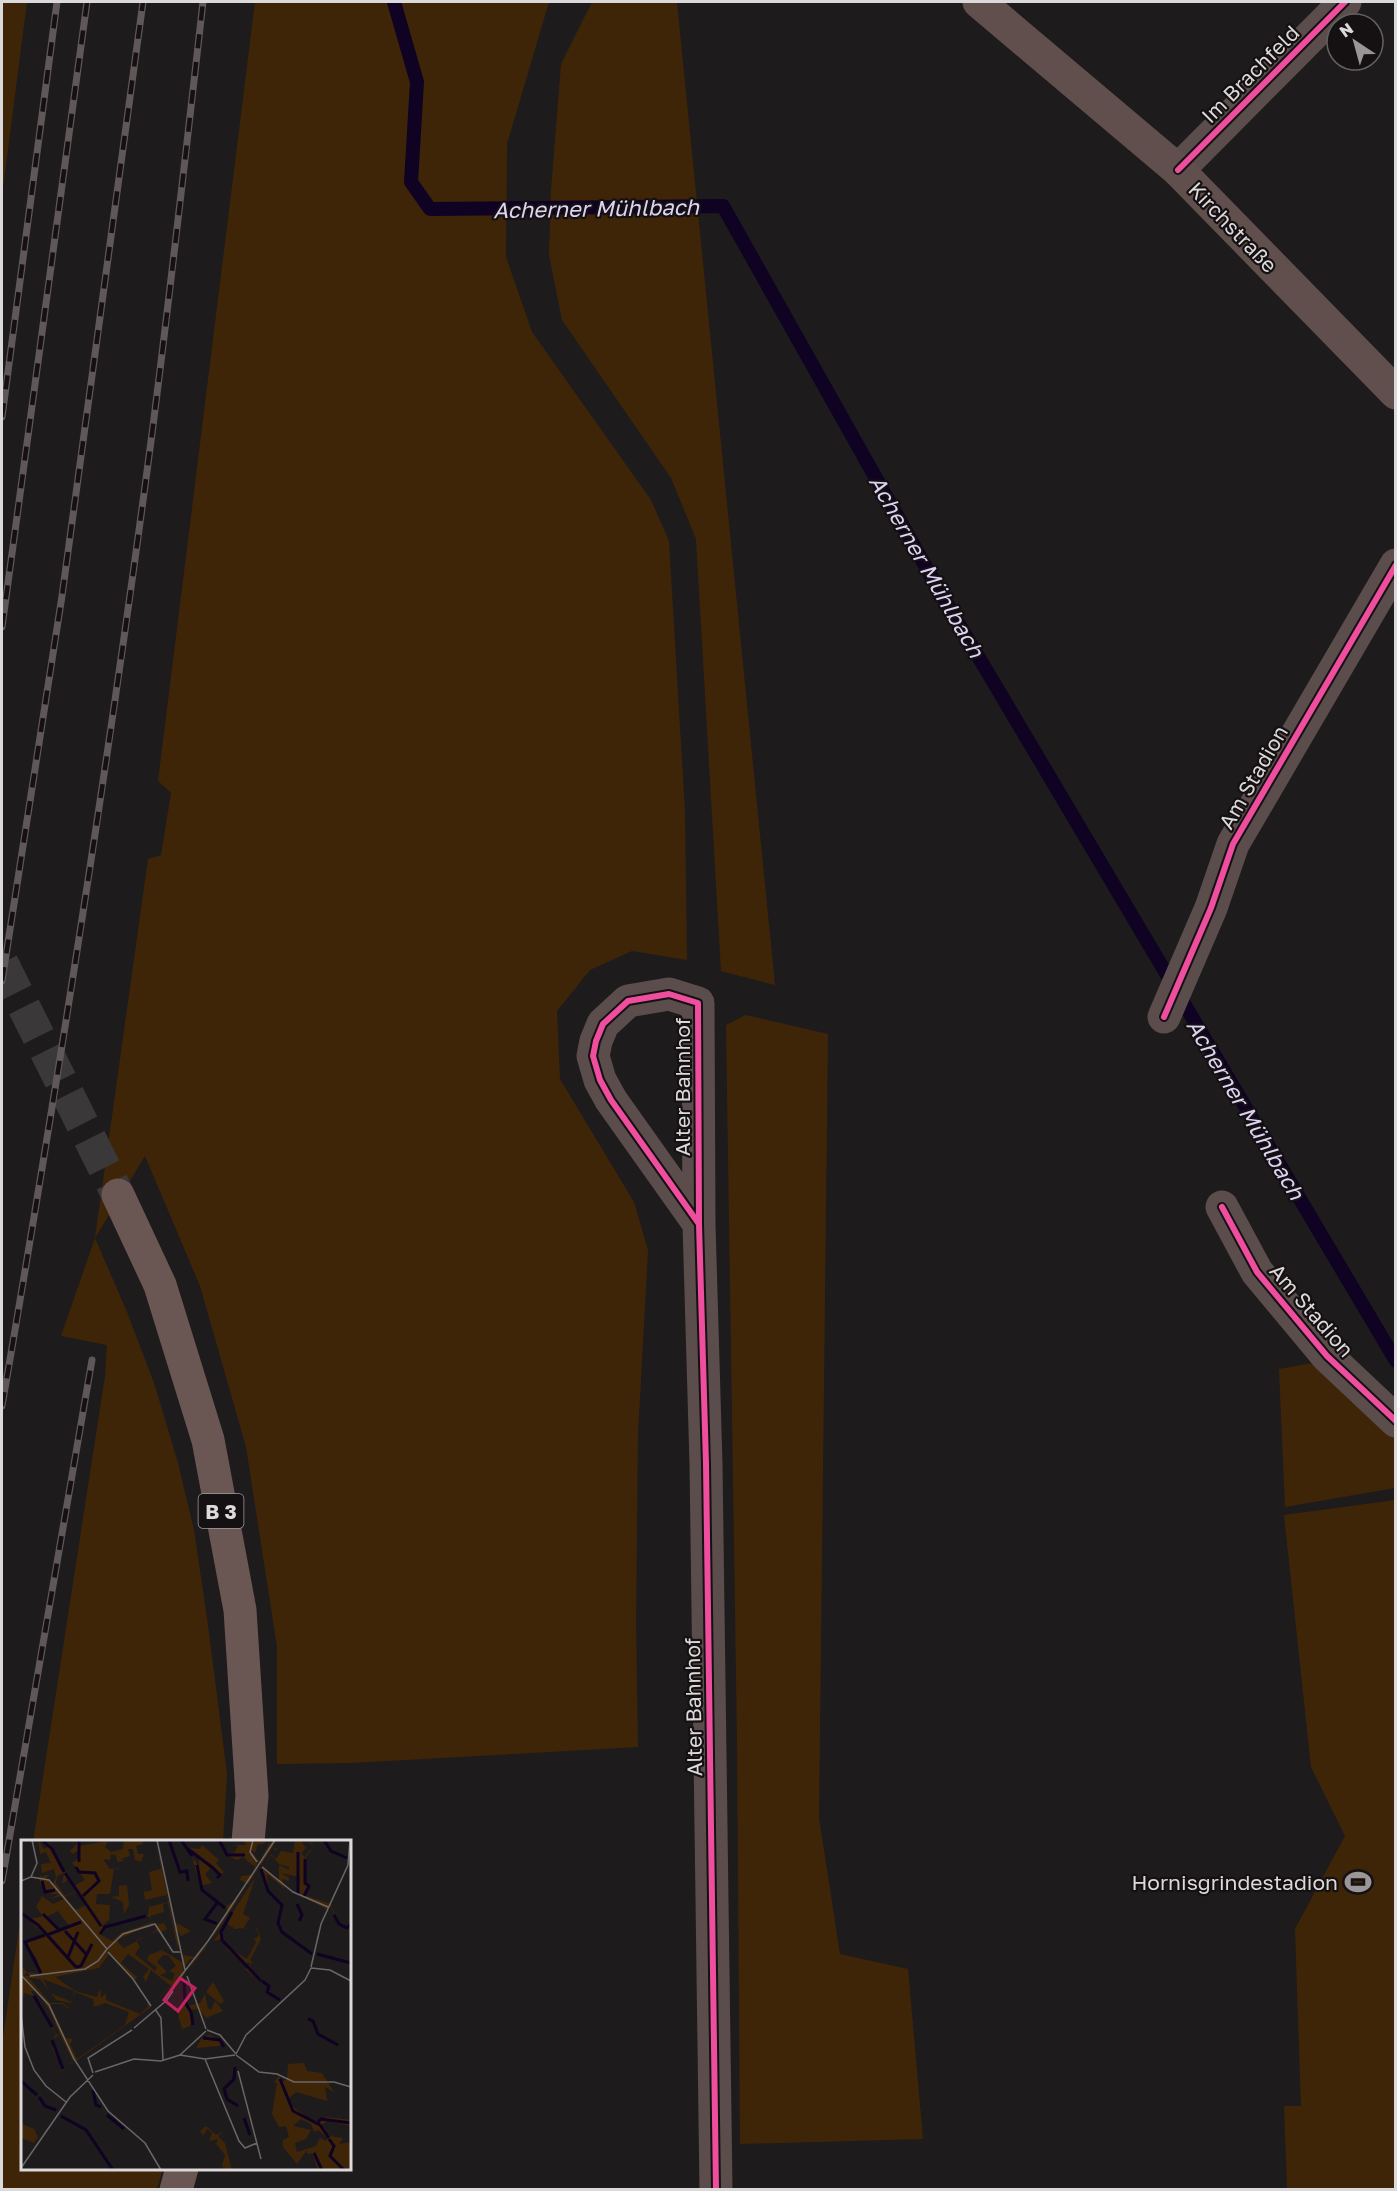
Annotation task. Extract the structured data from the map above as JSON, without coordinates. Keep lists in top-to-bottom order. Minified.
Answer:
{"streets":{"main road":["Kirchstraße","B 3"],"street":["Im Brachfeld","Am Stadion","Alter Bahnhof"]},"crossings":[["Im Brachfeld","Kirchstraße"]],"water":["Acherner Mühlbach"],"places":{"sports":["Hornisgrindestadion"]},"north":"top left"}
